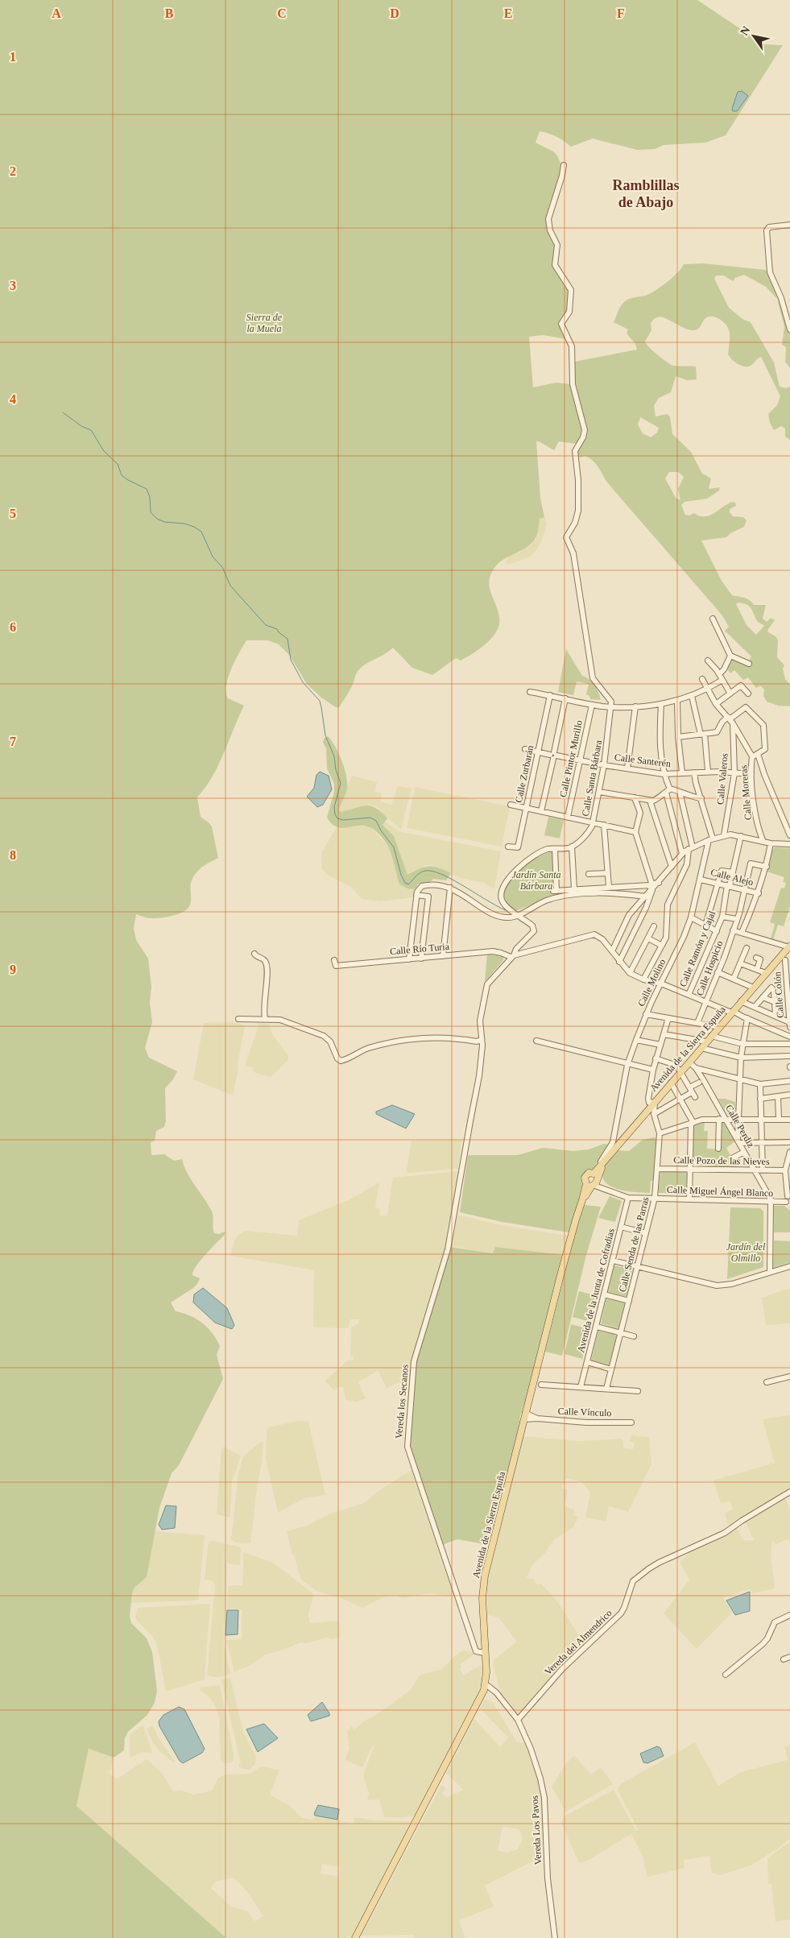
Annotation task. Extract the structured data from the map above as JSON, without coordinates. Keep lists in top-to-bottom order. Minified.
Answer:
{"streets":{"main road":["Avenida de la Sierra Espuña"],"street":["Calle Pintor Murillo","Calle Santerén","Calle Zurbarán","Calle Santa Bárbara","Calle Valeros","Calle Moreras","Calle Alejo","Calle Río Turia","Calle Ramón y Cajal","Calle Hospicio","Calle Molino","Calle Colón","Calle Perdiz","Calle Pozo de las Nieves","Calle Miguel Ángel Blanco","Calle Senda de las Parras","Avenida de la Junta de Cofradías","Vereda los Secanos","Calle Vínculo","Vereda del Almendrico","Vereda Los Pavos"]},"crossings":[["Calle Pintor Murillo","Calle Santerén"],["Calle Santerén","Calle Zurbarán"],["Calle Santerén","Calle Santa Bárbara"],["Calle Santerén","Calle Valeros"],["Calle Santerén","Calle Moreras"],["Calle Alejo","Calle Ramón y Cajal"],["Calle Alejo","Calle Hospicio"],["Calle Alejo","Calle Molino"],["Calle Molino","Avenida de la Sierra Espuña"],["Calle Molino","Calle Miguel Ángel Blanco"],["Calle Colón","Avenida de la Sierra Espuña"],["Avenida de la Sierra Espuña","Calle Perdiz"],["Avenida de la Sierra Espuña","Calle Miguel Ángel Blanco"],["Avenida de la Sierra Espuña","Calle Senda de las Parras"],["Avenida de la Sierra Espuña","Vereda los Secanos"],["Avenida de la Sierra Espuña","Calle Vínculo"],["Avenida de la Sierra Espuña","Vereda Los Pavos"],["Calle Perdiz","Calle Pozo de las Nieves"],["Calle Perdiz","Calle Miguel Ángel Blanco"],["Calle Pozo de las Nieves","Calle Senda de las Parras"],["Calle Miguel Ángel Blanco","Calle Senda de las Parras"],["Calle Miguel Ángel Blanco","Avenida de la Junta de Cofradías"],["Vereda del Almendrico","Vereda Los Pavos"]],"districts":["Ramblillas de Abajo"],"parks":["Sierra de la Muela","Jardín Santa Bárbara","Jardín del Olmillo"],"north":"top left","grid":{"columns":["A","B","C","D","E","F"],"rows":["1","2","3","4","5","6","7","8","9"]}}
